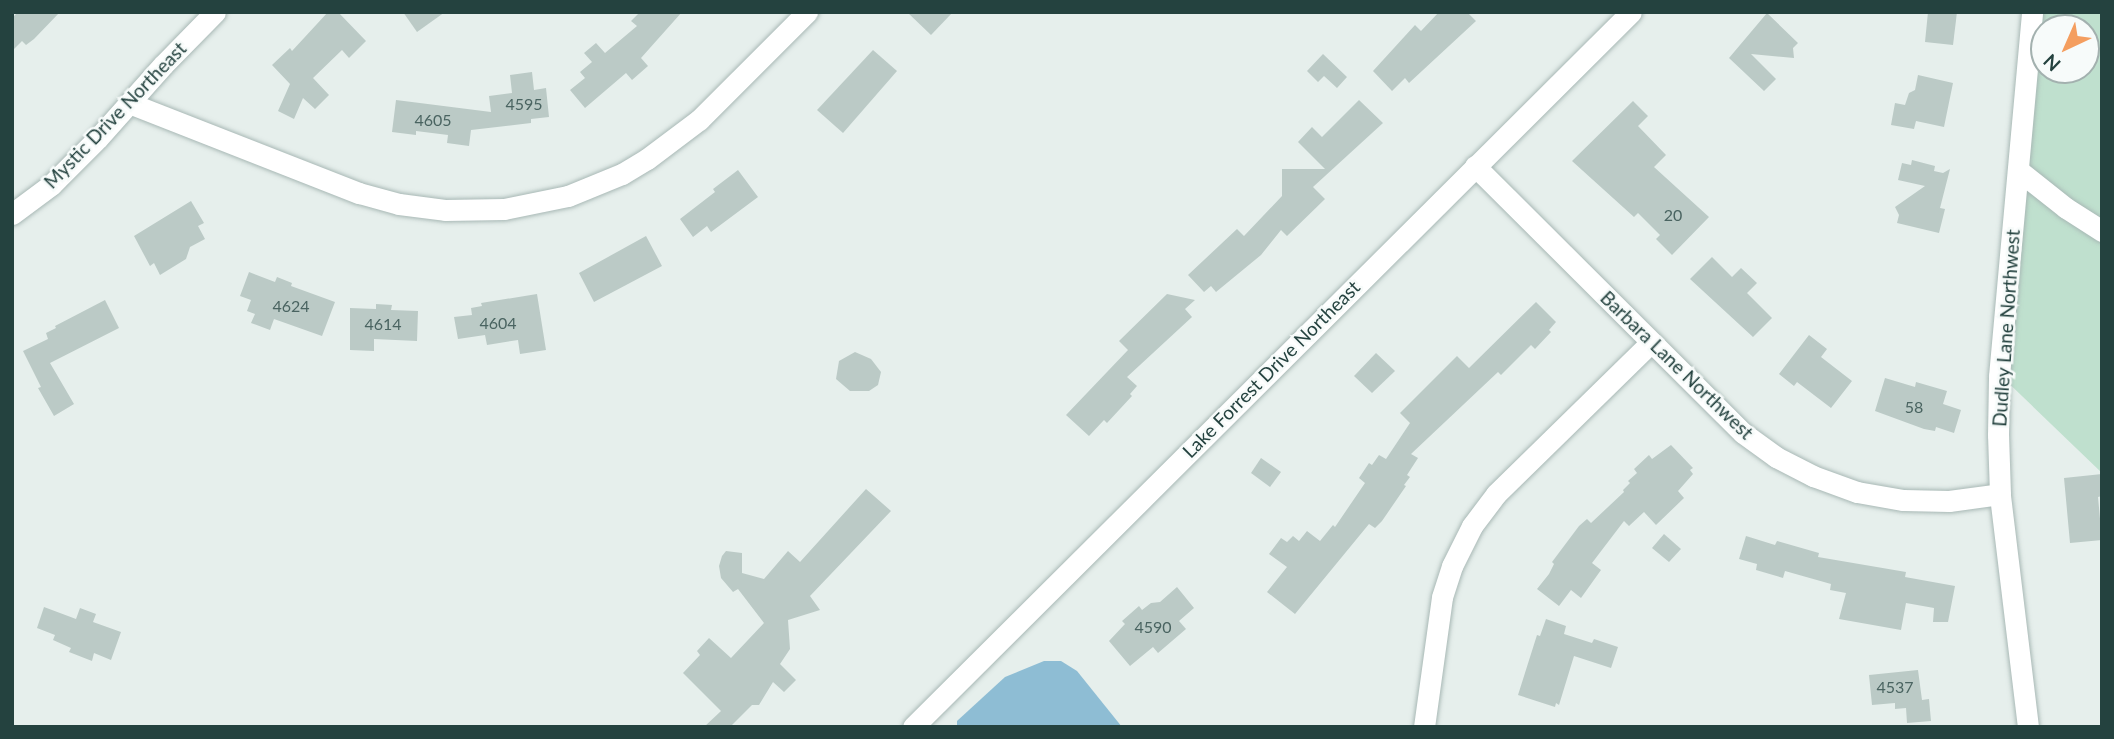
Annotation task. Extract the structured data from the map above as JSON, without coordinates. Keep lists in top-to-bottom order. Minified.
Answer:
{"streets":{"street":["Mystic Drive Northeast","Dudley Lane Northwest","Barbara Lane Northwest","Lake Forrest Drive Northeast"]},"crossings":[["Dudley Lane Northwest","Barbara Lane Northwest"],["Barbara Lane Northwest","Lake Forrest Drive Northeast"]],"house_numbers":["4595","4605","20","4624","4604","4614","58","4590","4537"],"north":"bottom left"}
